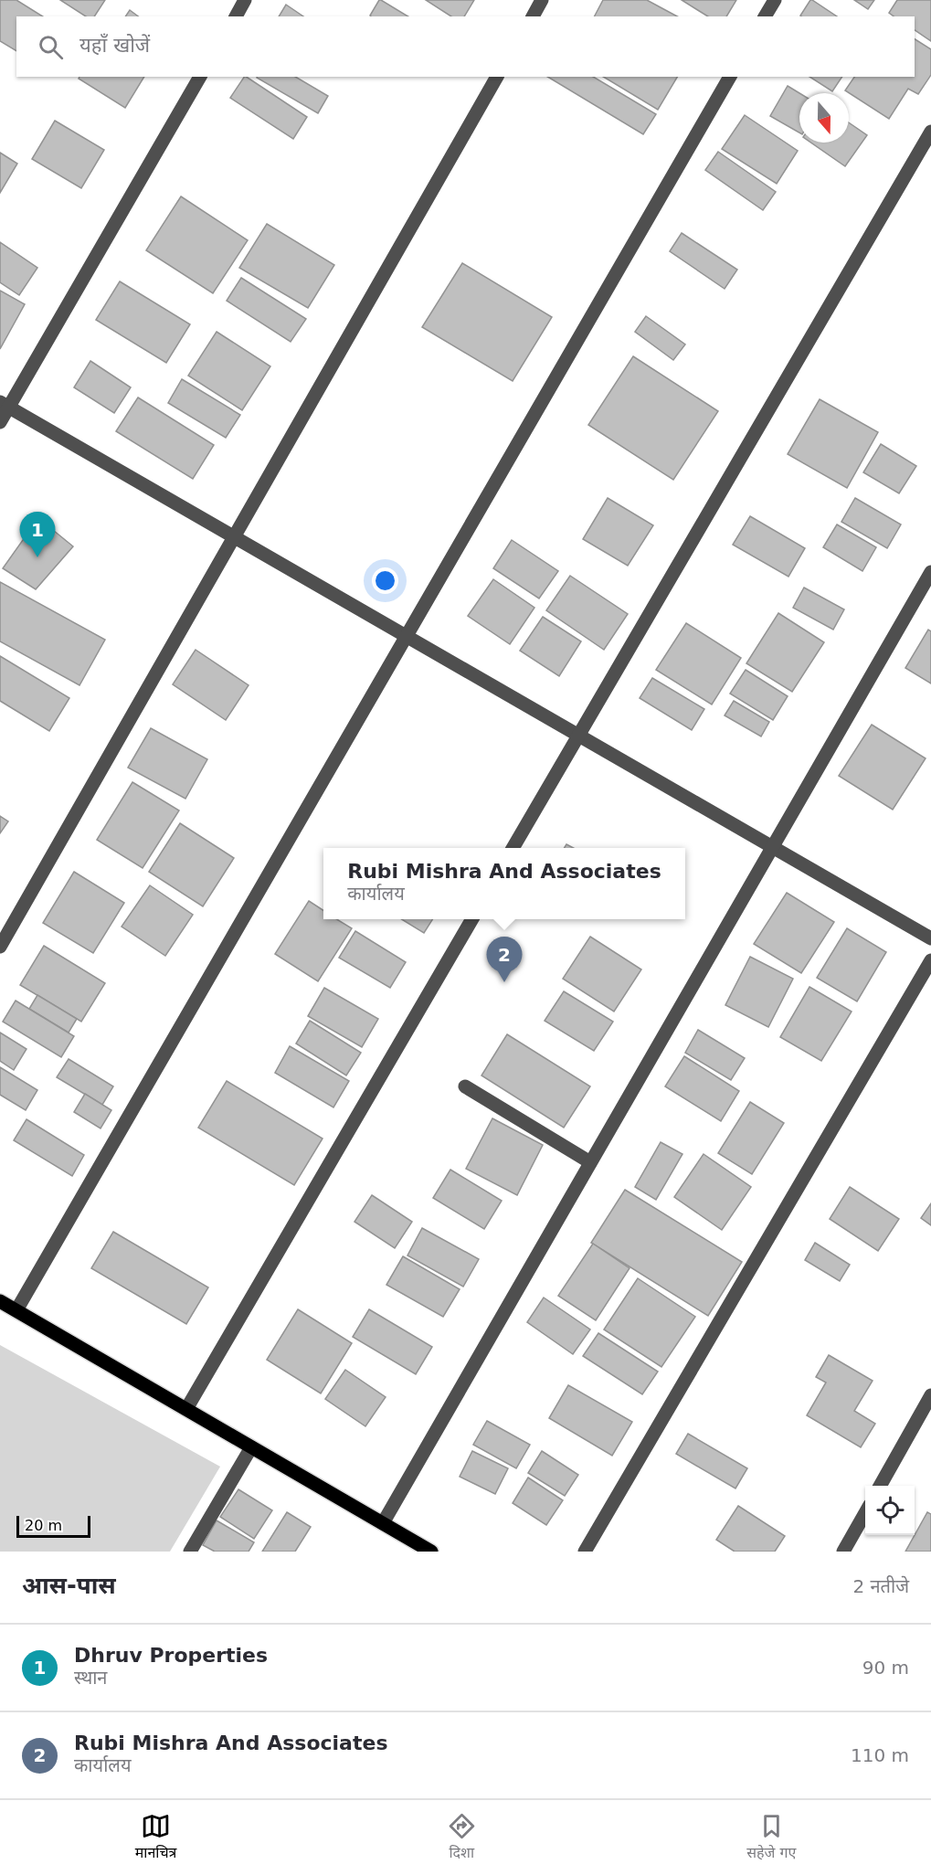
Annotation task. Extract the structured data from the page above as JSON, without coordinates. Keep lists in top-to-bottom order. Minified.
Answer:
{"scale_bar":"20 m","north":"bottom","page":{"search":"यहाँ खोजें","pins":["1","2"],"popup":["Rubi Mishra And Associates","कार्यालय"],"scale":"20 m","heading":["आस-पास","2 नतीजे"],"list":[{"mark":"1","name":"Dhruv Properties","note":"स्थान","value":"90 m"},{"mark":"2","name":"Rubi Mishra And Associates","note":"कार्यालय","value":"110 m"}],"nav":["मानचित्र","दिशा","सहेजे गए"]}}
